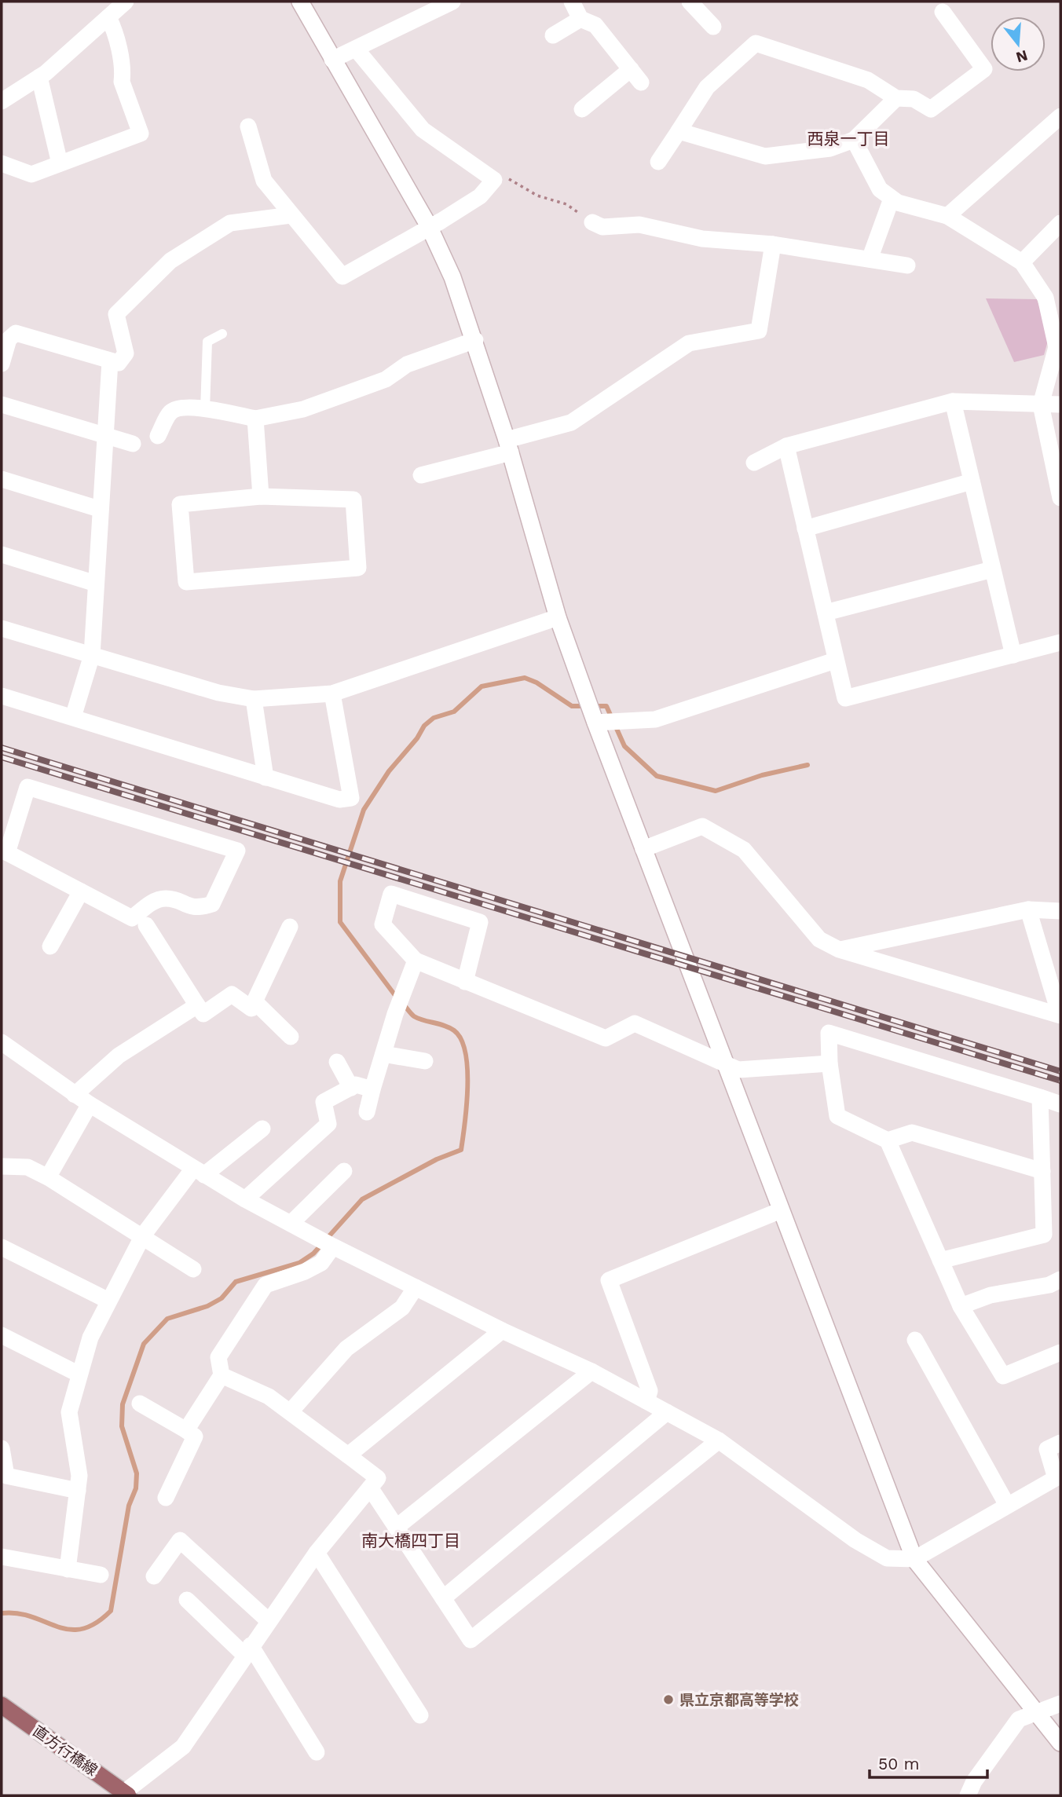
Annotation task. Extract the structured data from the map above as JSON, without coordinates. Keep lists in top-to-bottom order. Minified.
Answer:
{"streets":{"main road":["直方行橋線"]},"districts":["西泉一丁目","南大橋四丁目"],"places":["県立京都高等学校"],"scale_bar":"50 m","north":"bottom"}
